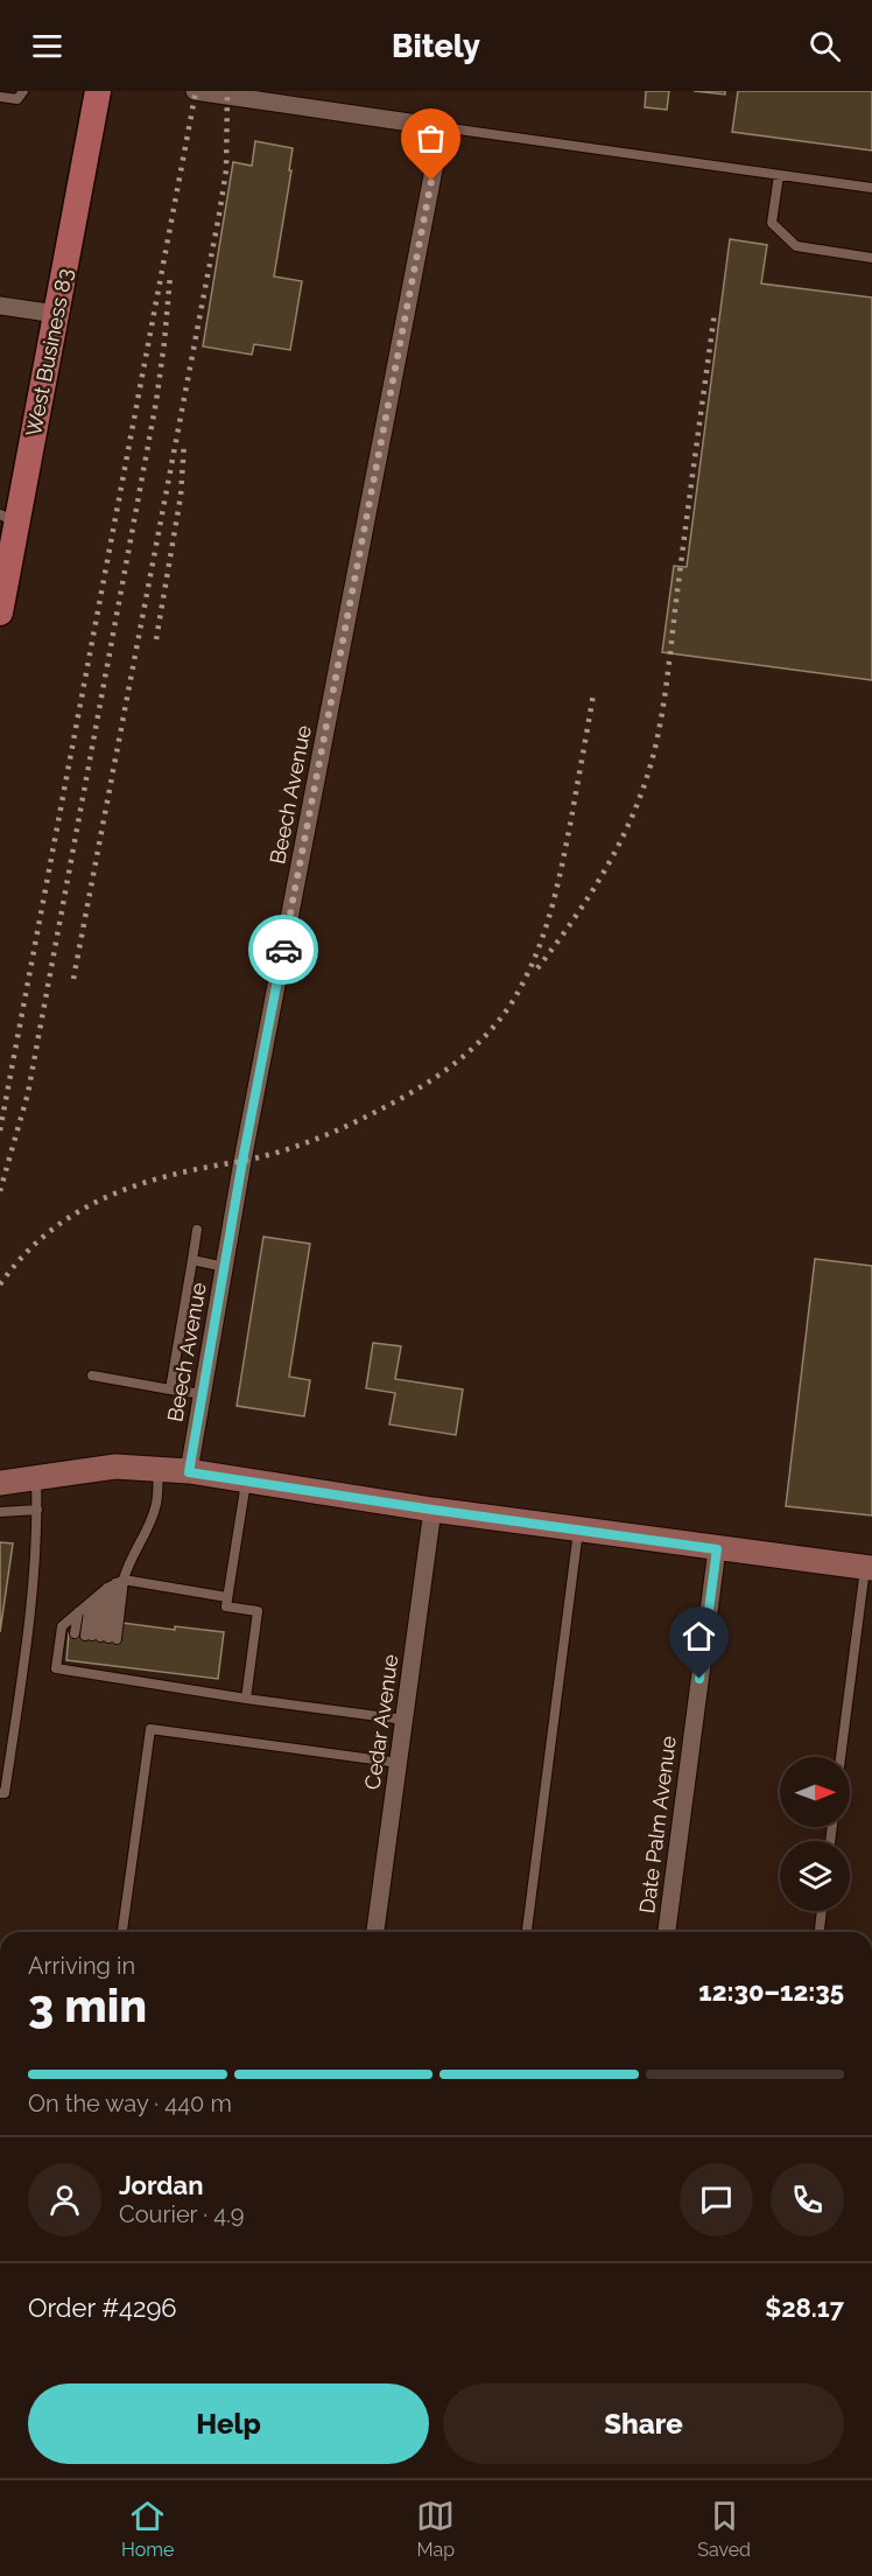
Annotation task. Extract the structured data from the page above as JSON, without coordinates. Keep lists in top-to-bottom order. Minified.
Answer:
{"streets":{"main road":["West Business 83"],"street":["Beech Avenue","Cedar Avenue","Date Palm Avenue"]},"north":"right","page":{"header":"Bitely","heading":["3 min","Arriving in","12:30–12:35"],"panel":["Jordan","Courier · 4.9","Order #4296","$28.17"],"bar":"On the way · 440 m","buttons":["Help","Share"],"tabs":["Home","Map","Saved"]}}
